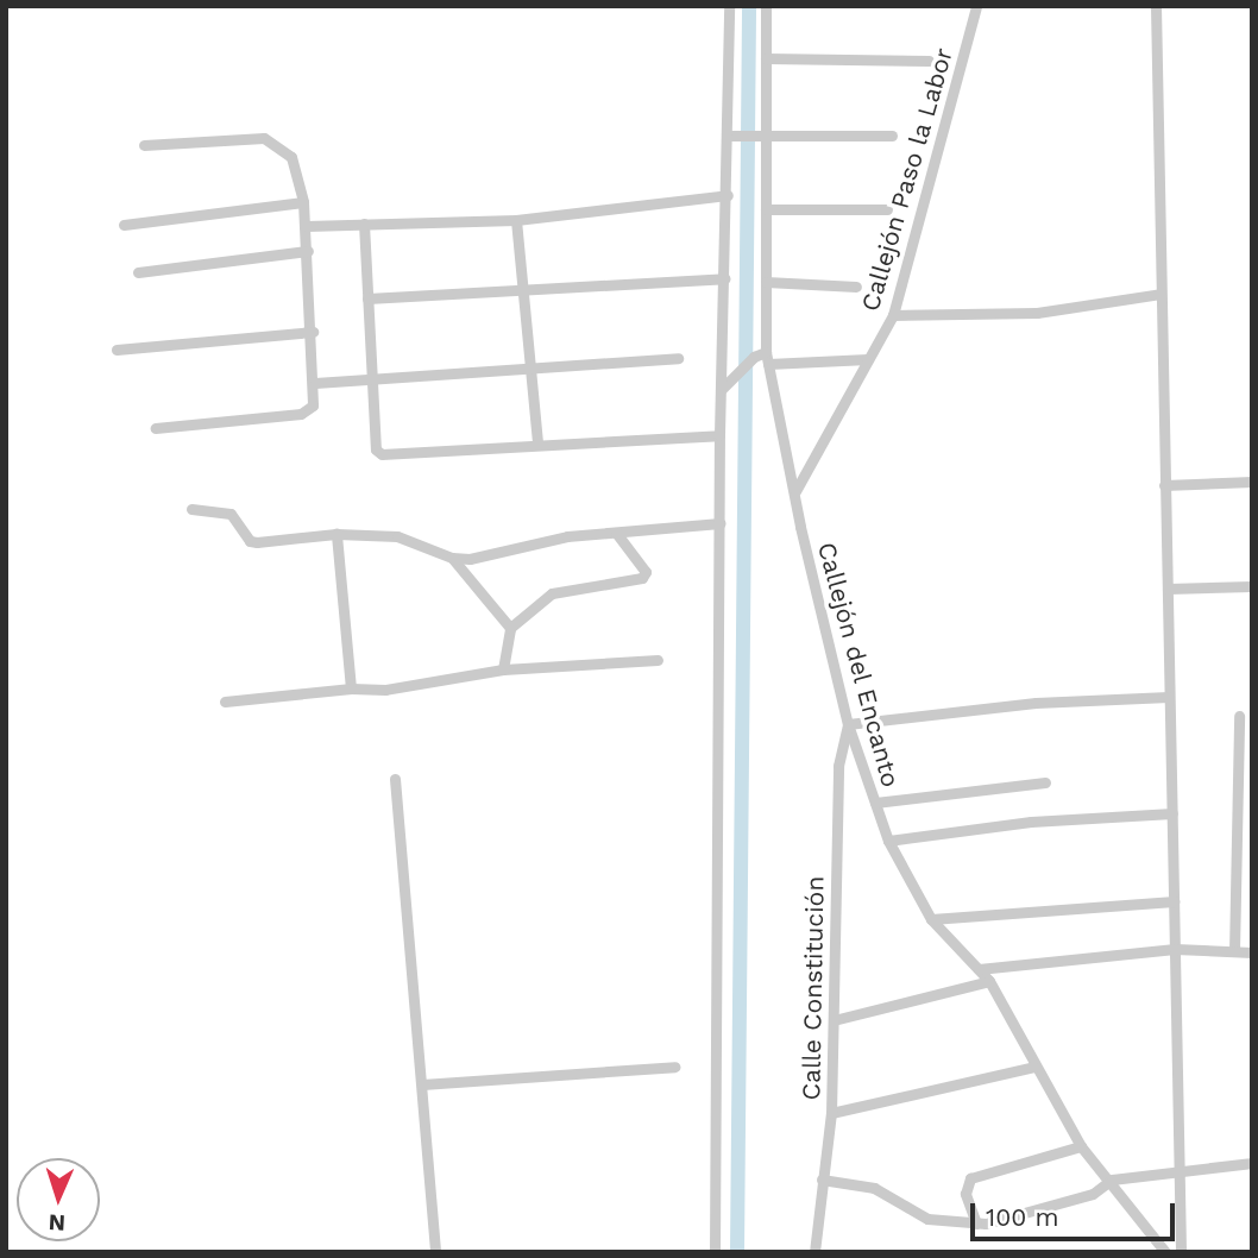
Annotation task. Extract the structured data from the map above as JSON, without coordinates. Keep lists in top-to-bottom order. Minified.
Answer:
{"streets":{"street":["Callejón Paso la Labor","Callejón del Encanto","Calle Constitución"]},"crossings":[["Callejón Paso la Labor","Callejón del Encanto"],["Callejón del Encanto","Calle Constitución"]],"scale_bar":"100 m","north":"bottom"}
